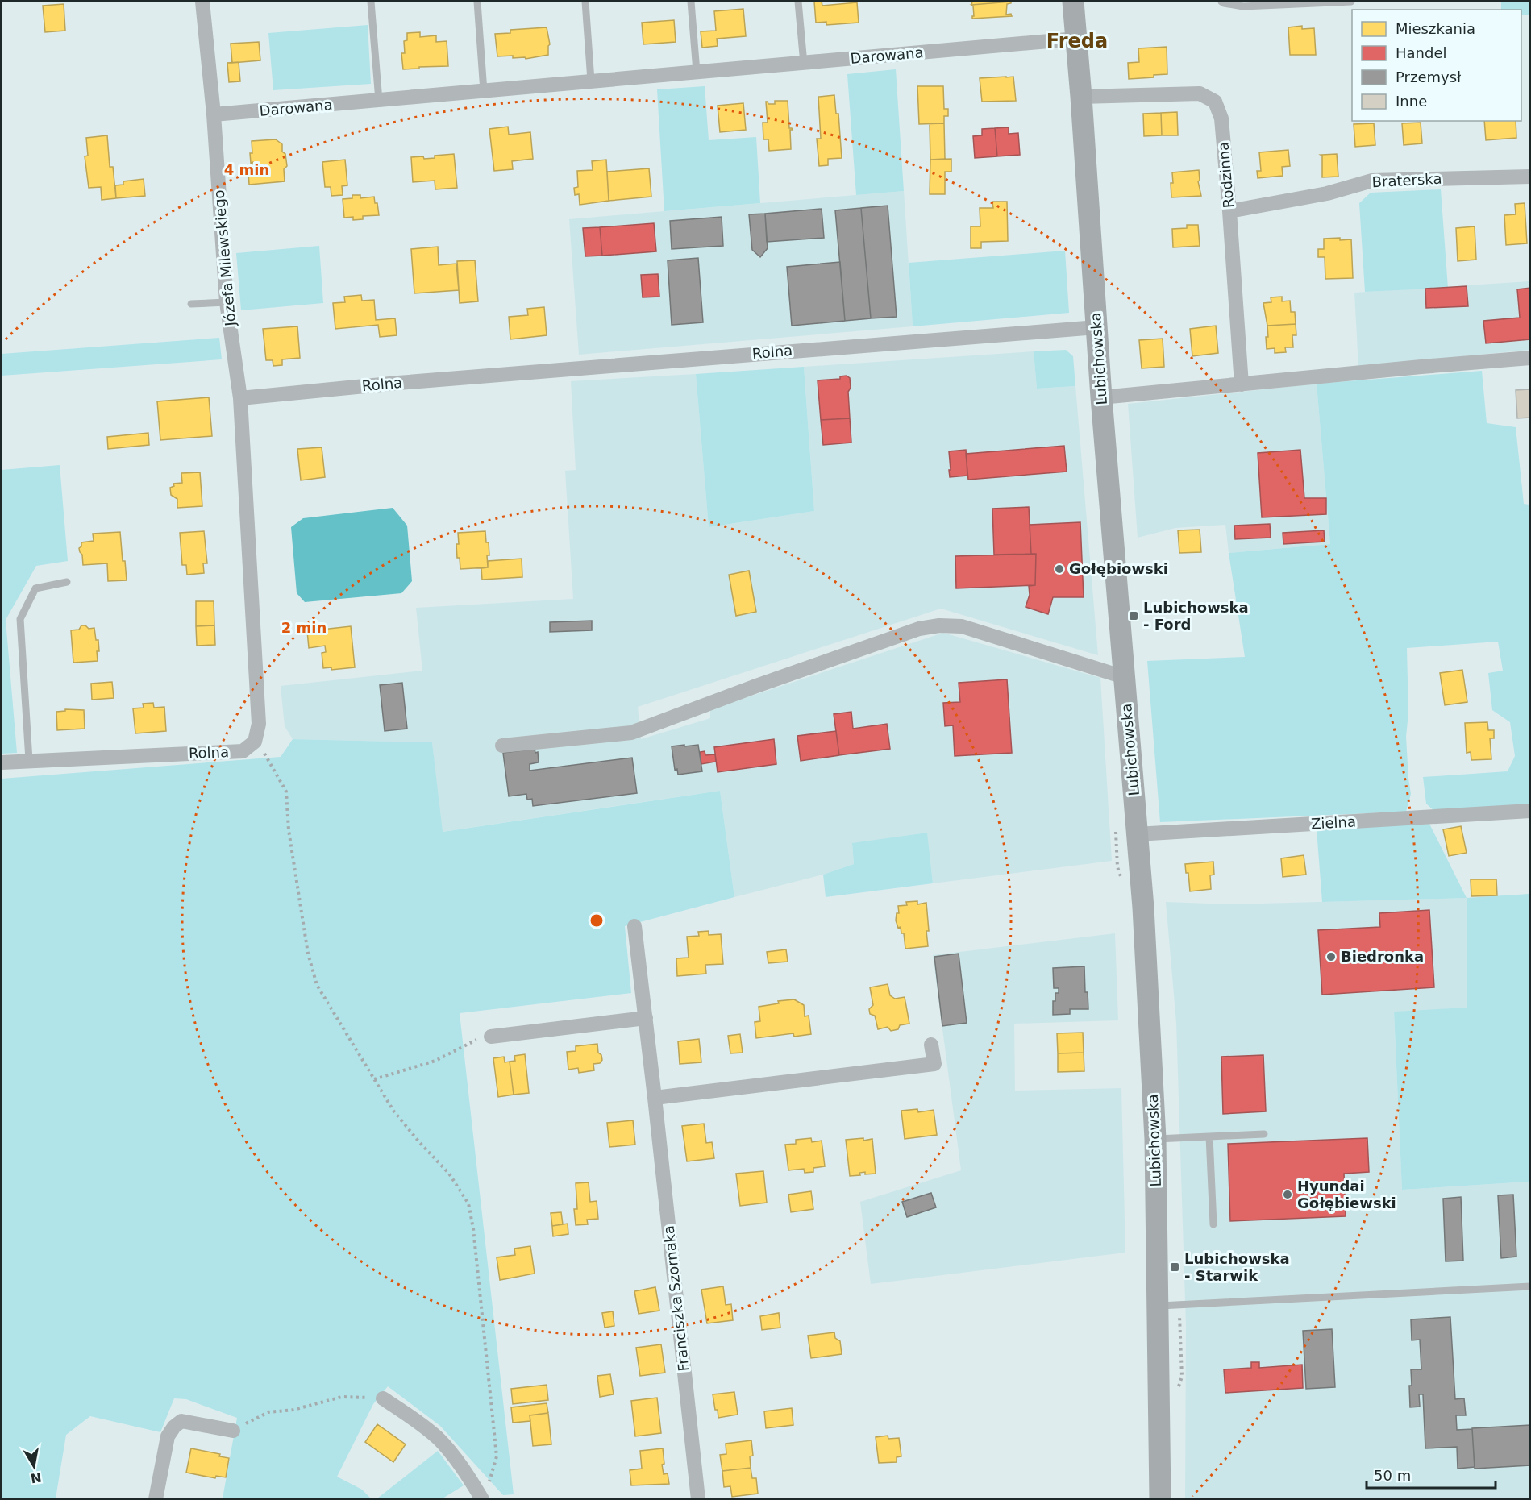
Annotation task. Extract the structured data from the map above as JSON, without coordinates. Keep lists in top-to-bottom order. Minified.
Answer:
{"streets":{"street":["Darowana","Rodzinna","Braterska","Józefa Milewskiego","Rolna","Lubichowska","Zielna","Franciszka Szornaka"]},"crossings":[["Darowana","Józefa Milewskiego"],["Darowana","Lubichowska"],["Rodzinna","Braterska"],["Rodzinna","Lubichowska"],["Józefa Milewskiego","Rolna"],["Rolna","Lubichowska"],["Lubichowska","Zielna"]],"districts":["Freda"],"places":{"other":["Gołębiowski","Biedronka","Hyundai Gołębiewski"],"transit":["Lubichowska - Ford","Lubichowska - Starwik"]},"legend":["Mieszkania","Handel","Przemysł","Inne"],"scale_bar":"50 m","north":"bottom","rings":["4 min","2 min"]}
